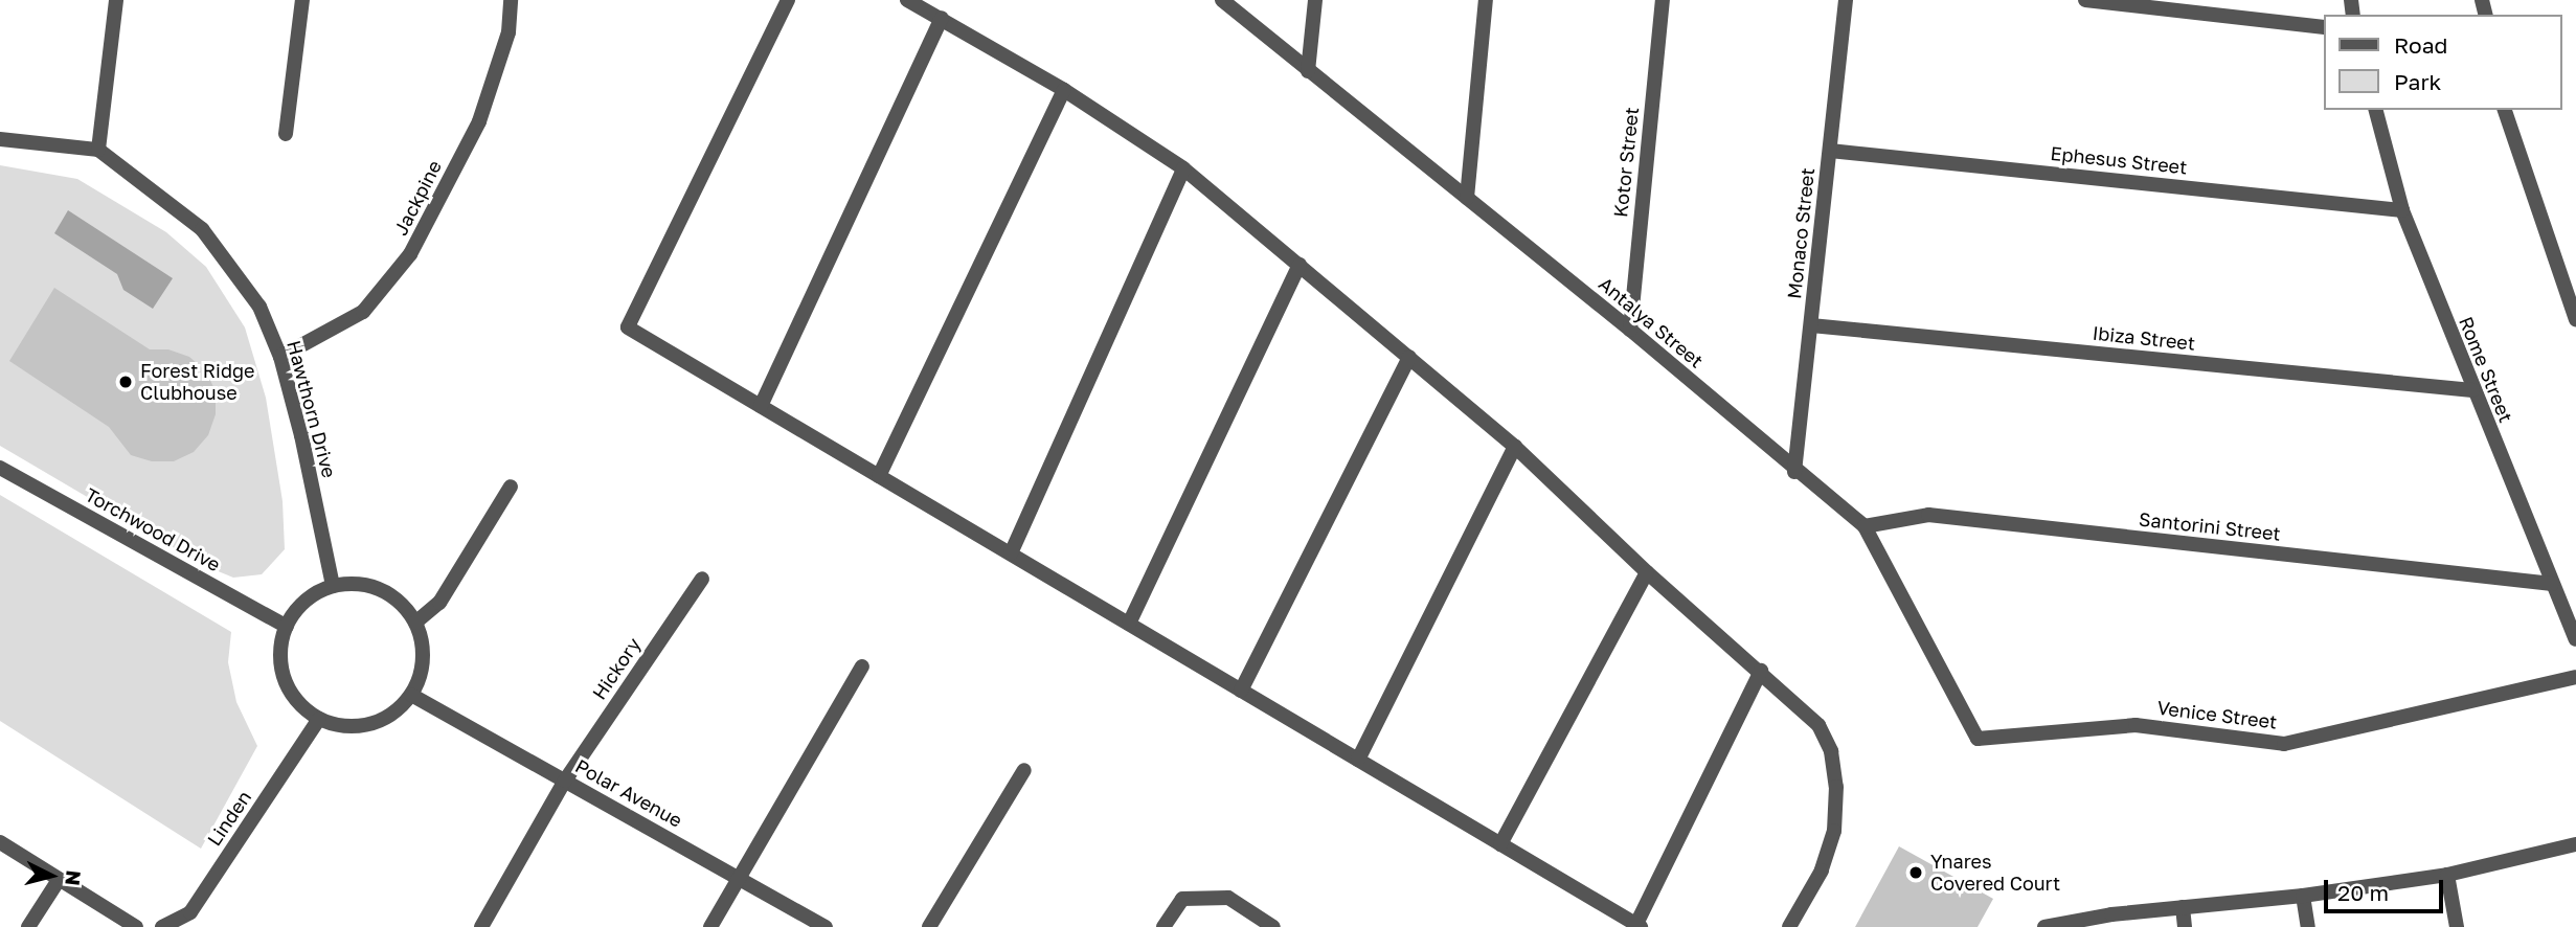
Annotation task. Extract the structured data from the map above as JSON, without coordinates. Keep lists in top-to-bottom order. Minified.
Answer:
{"streets":{"street":["Ephesus Street","Kotor Street","Jackpine","Monaco Street","Antalya Street","Ibiza Street","Rome Street","Hawthorn Drive","Santorini Street","Torchwood Drive","Hickory","Venice Street","Polar Avenue","Linden"]},"crossings":[["Ephesus Street","Monaco Street"],["Ephesus Street","Rome Street"],["Kotor Street","Antalya Street"],["Jackpine","Hawthorn Drive"],["Monaco Street","Antalya Street"],["Monaco Street","Ibiza Street"],["Antalya Street","Santorini Street"],["Antalya Street","Venice Street"],["Ibiza Street","Rome Street"],["Rome Street","Santorini Street"],["Hawthorn Drive","Torchwood Drive"],["Hawthorn Drive","Polar Avenue"],["Hawthorn Drive","Linden"],["Torchwood Drive","Polar Avenue"],["Torchwood Drive","Linden"],["Hickory","Polar Avenue"],["Polar Avenue","Linden"]],"places":["Forest Ridge Clubhouse","Ynares Covered Court"],"legend":["Road","Park"],"scale_bar":"20 m","north":"right"}
